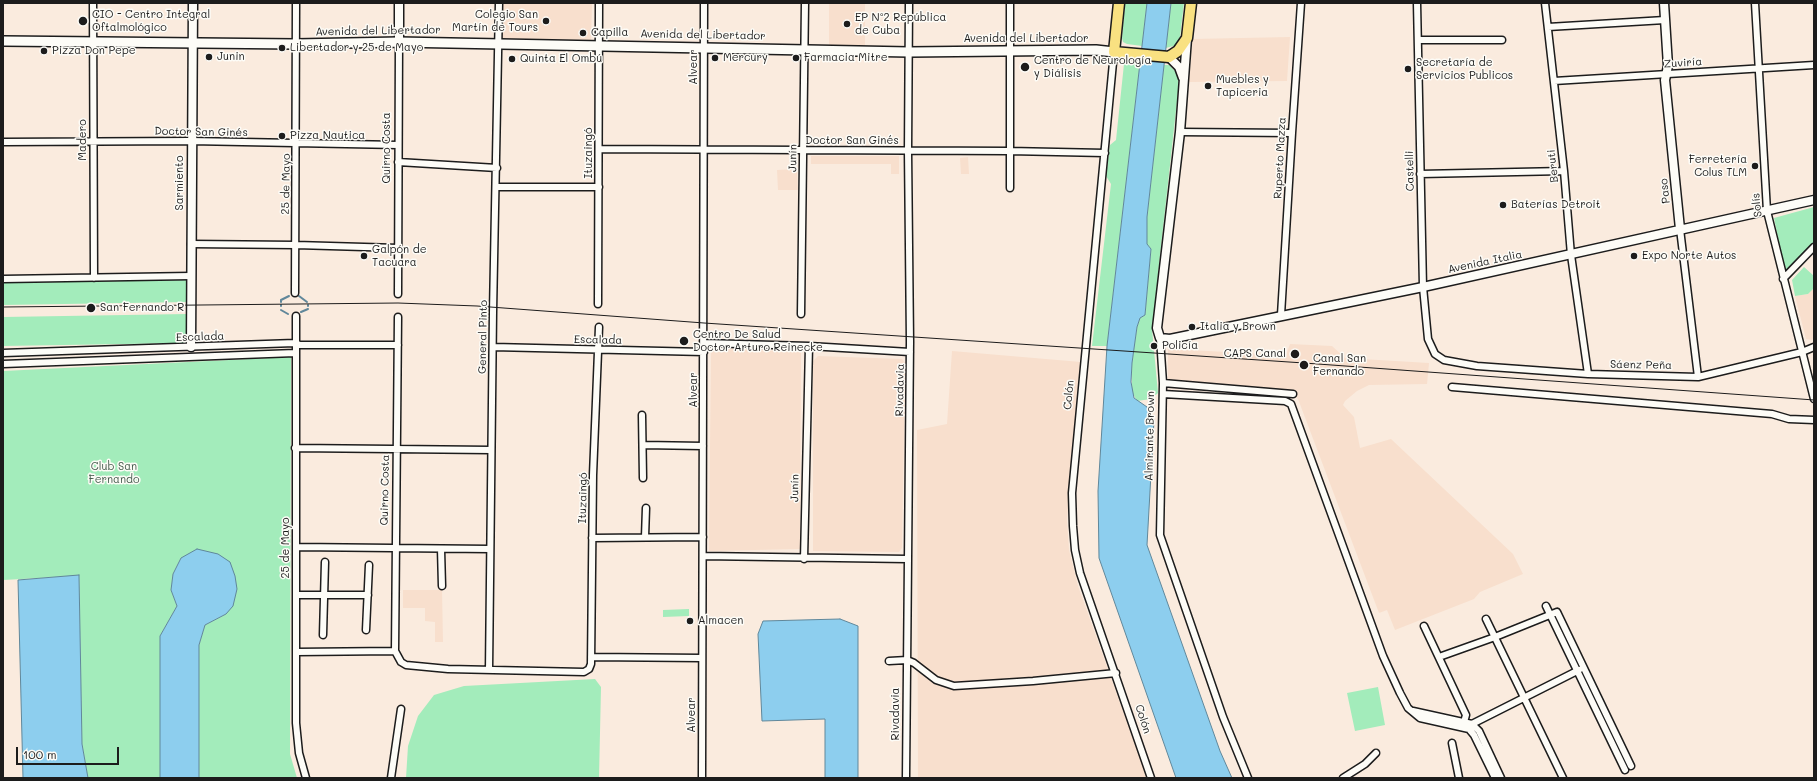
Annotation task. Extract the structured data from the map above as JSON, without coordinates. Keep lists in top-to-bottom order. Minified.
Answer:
{"streets":{"main road":["Avenida del Libertador","Colón","Almirante Brown"],"street":["Zuviría","Alvear","Doctor San Ginés","Madero","Quirno Costa","Ituzaingó","Junín","Ruperto Mazza","Beruti","Castelli","Sarmiento","25 de Mayo","Paso","Solís","Avenida Italia","Escalada","General Pinto","Sáenz Peña","Rivadavia"]},"crossings":[["Avenida del Libertador","Alvear"],["Avenida del Libertador","Madero"],["Avenida del Libertador","Quirno Costa"],["Avenida del Libertador","Ituzaingó"],["Avenida del Libertador","Junín"],["Avenida del Libertador","Sarmiento"],["Avenida del Libertador","25 de Mayo"],["Avenida del Libertador","General Pinto"],["Avenida del Libertador","Rivadavia"],["Avenida del Libertador","Colón"],["Zuviría","Beruti"],["Zuviría","Paso"],["Zuviría","Solís"],["Alvear","Doctor San Ginés"],["Alvear","Escalada"],["Doctor San Ginés","Madero"],["Doctor San Ginés","Quirno Costa"],["Doctor San Ginés","Ituzaingó"],["Doctor San Ginés","Junín"],["Doctor San Ginés","Sarmiento"],["Doctor San Ginés","25 de Mayo"],["Doctor San Ginés","Rivadavia"],["Doctor San Ginés","Colón"],["Quirno Costa","Ituzaingó"],["Quirno Costa","Escalada"],["Quirno Costa","General Pinto"],["Ituzaingó","Escalada"],["Ituzaingó","General Pinto"],["Ruperto Mazza","Avenida Italia"],["Beruti","Avenida Italia"],["Beruti","Sáenz Peña"],["Castelli","Avenida Italia"],["Castelli","Sáenz Peña"],["Sarmiento","Escalada"],["25 de Mayo","Escalada"],["Paso","Avenida Italia"],["Paso","Sáenz Peña"],["Solís","Avenida Italia"],["Solís","Sáenz Peña"],["Avenida Italia","Almirante Brown"],["Escalada","General Pinto"]],"parks":["Club San Fernando"],"places":["CIO - Centro Integral Oftalmológico","Colegio San Martín de Tours","EP Nº2 República de Cuba","Capilla","Libertador y 25 de Mayo","Pizza Don Pepe","Junin","Mercury","Farmacia Mitre","Quinta El Ombú","Centro de Neurología y Diálisis","Secretaría de Servicios Publicos","Muebles y Tapiceria","Pizza Nautica","Ferretería Colus TLM","Baterías Detroit","Galpón de Tacuara","Expo Norte Autos","San Fernando R","Italia y Brown","Centro De Salud Doctor Arturo Reinecke","Policía","CAPS Canal","Canal San Fernando","Almacen"],"scale_bar":"100 m"}
